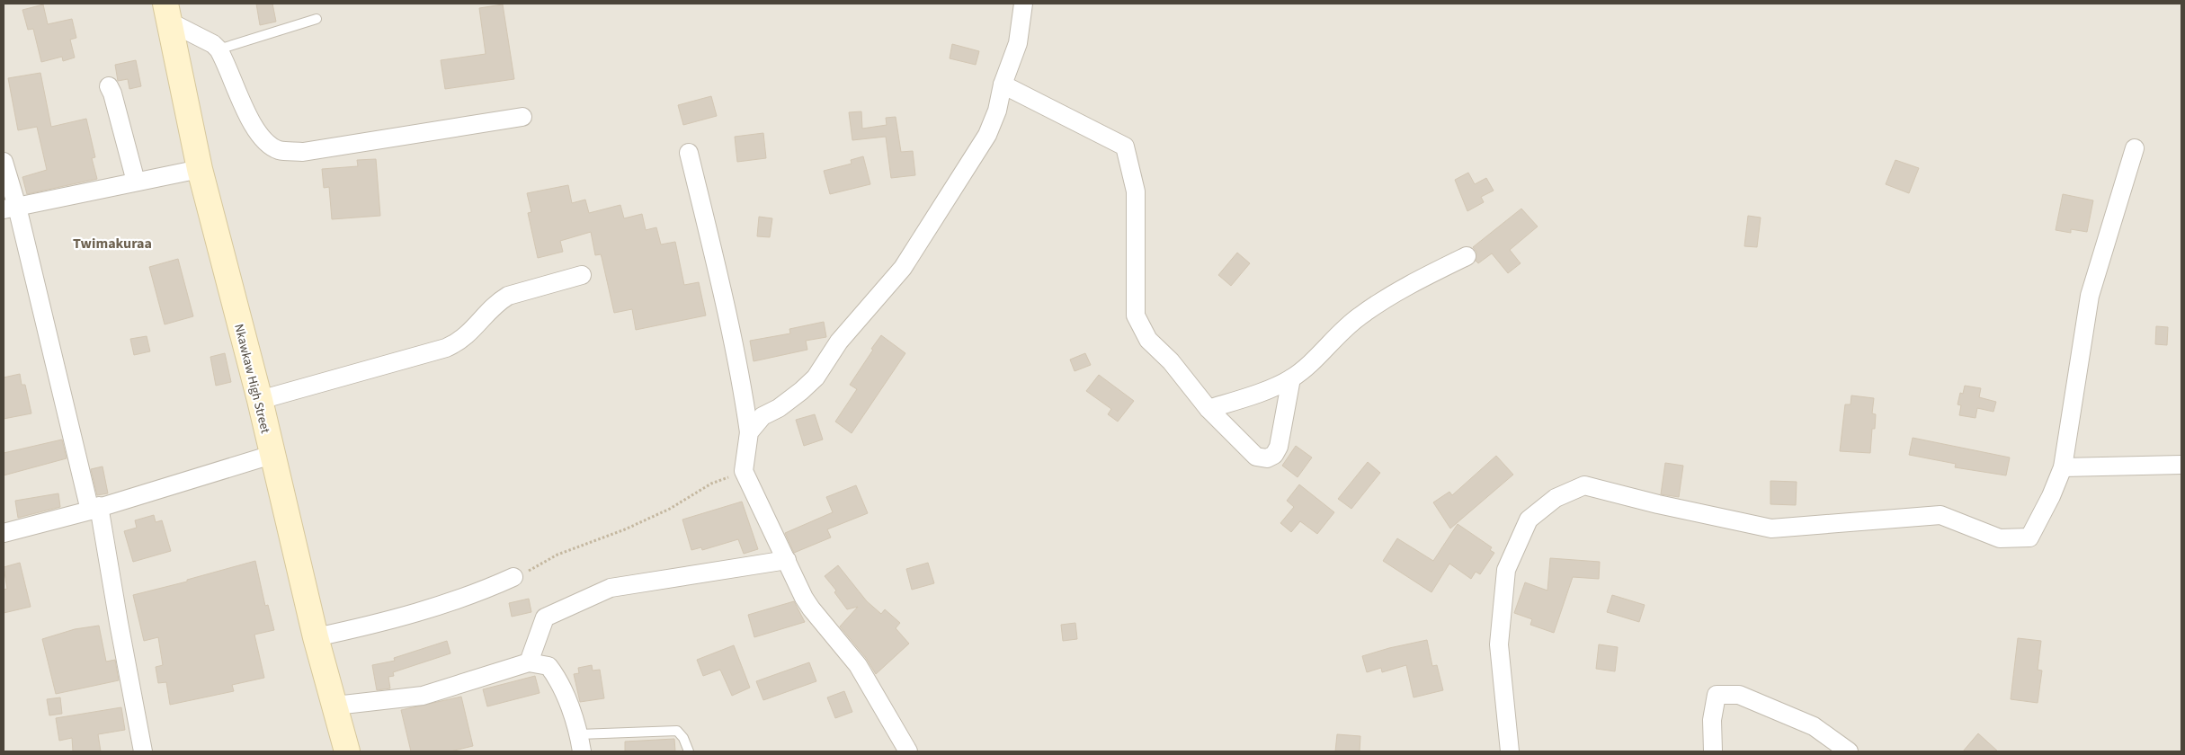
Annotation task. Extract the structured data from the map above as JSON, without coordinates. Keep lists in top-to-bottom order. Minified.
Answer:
{"streets":{"main road":["Nkawkaw High Street"]},"districts":["Twimakuraa"]}
